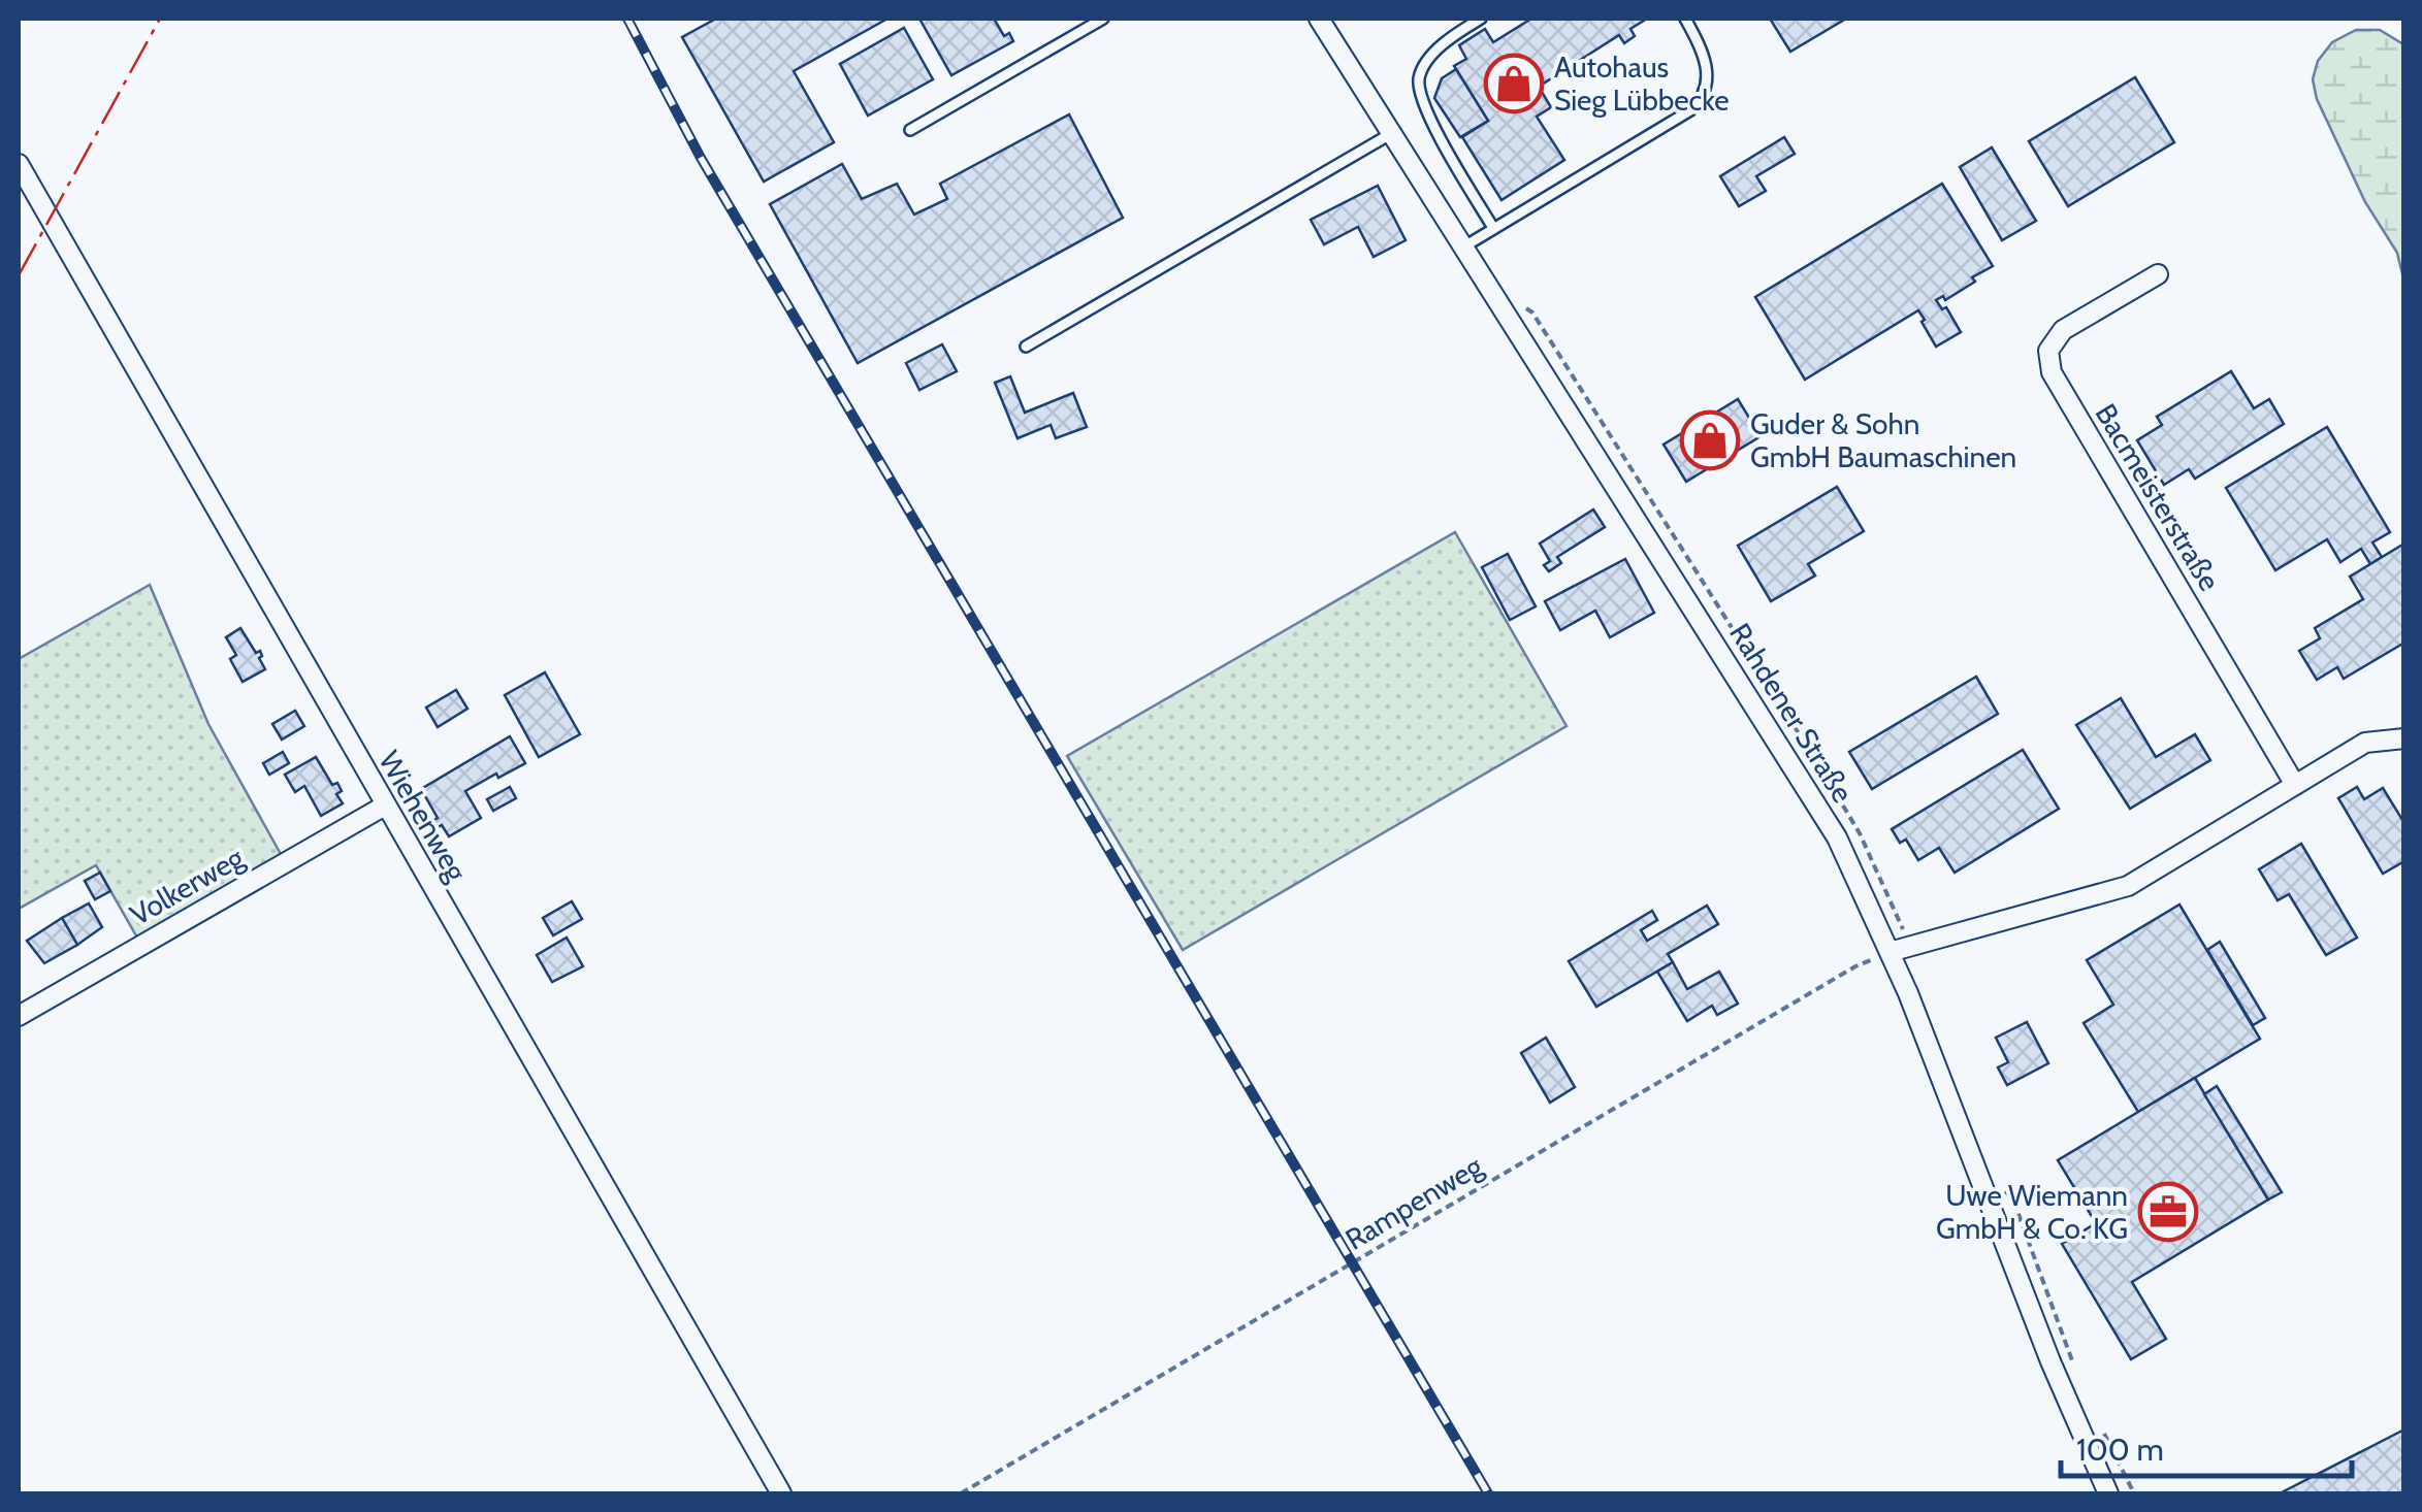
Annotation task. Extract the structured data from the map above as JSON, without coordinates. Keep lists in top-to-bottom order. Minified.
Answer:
{"streets":{"street":["Bacmeisterstraße","Rahdener Straße","Wiehenweg","Volkerweg"],"path":["Rampenweg"]},"crossings":[["Rahdener Straße","Rampenweg"],["Wiehenweg","Volkerweg"]],"places":{"shop":["Autohaus Sieg Lübbecke","Guder & Sohn GmbH Baumaschinen"],"office":["Uwe Wiemann GmbH & Co. KG"]},"scale_bar":"100 m"}
